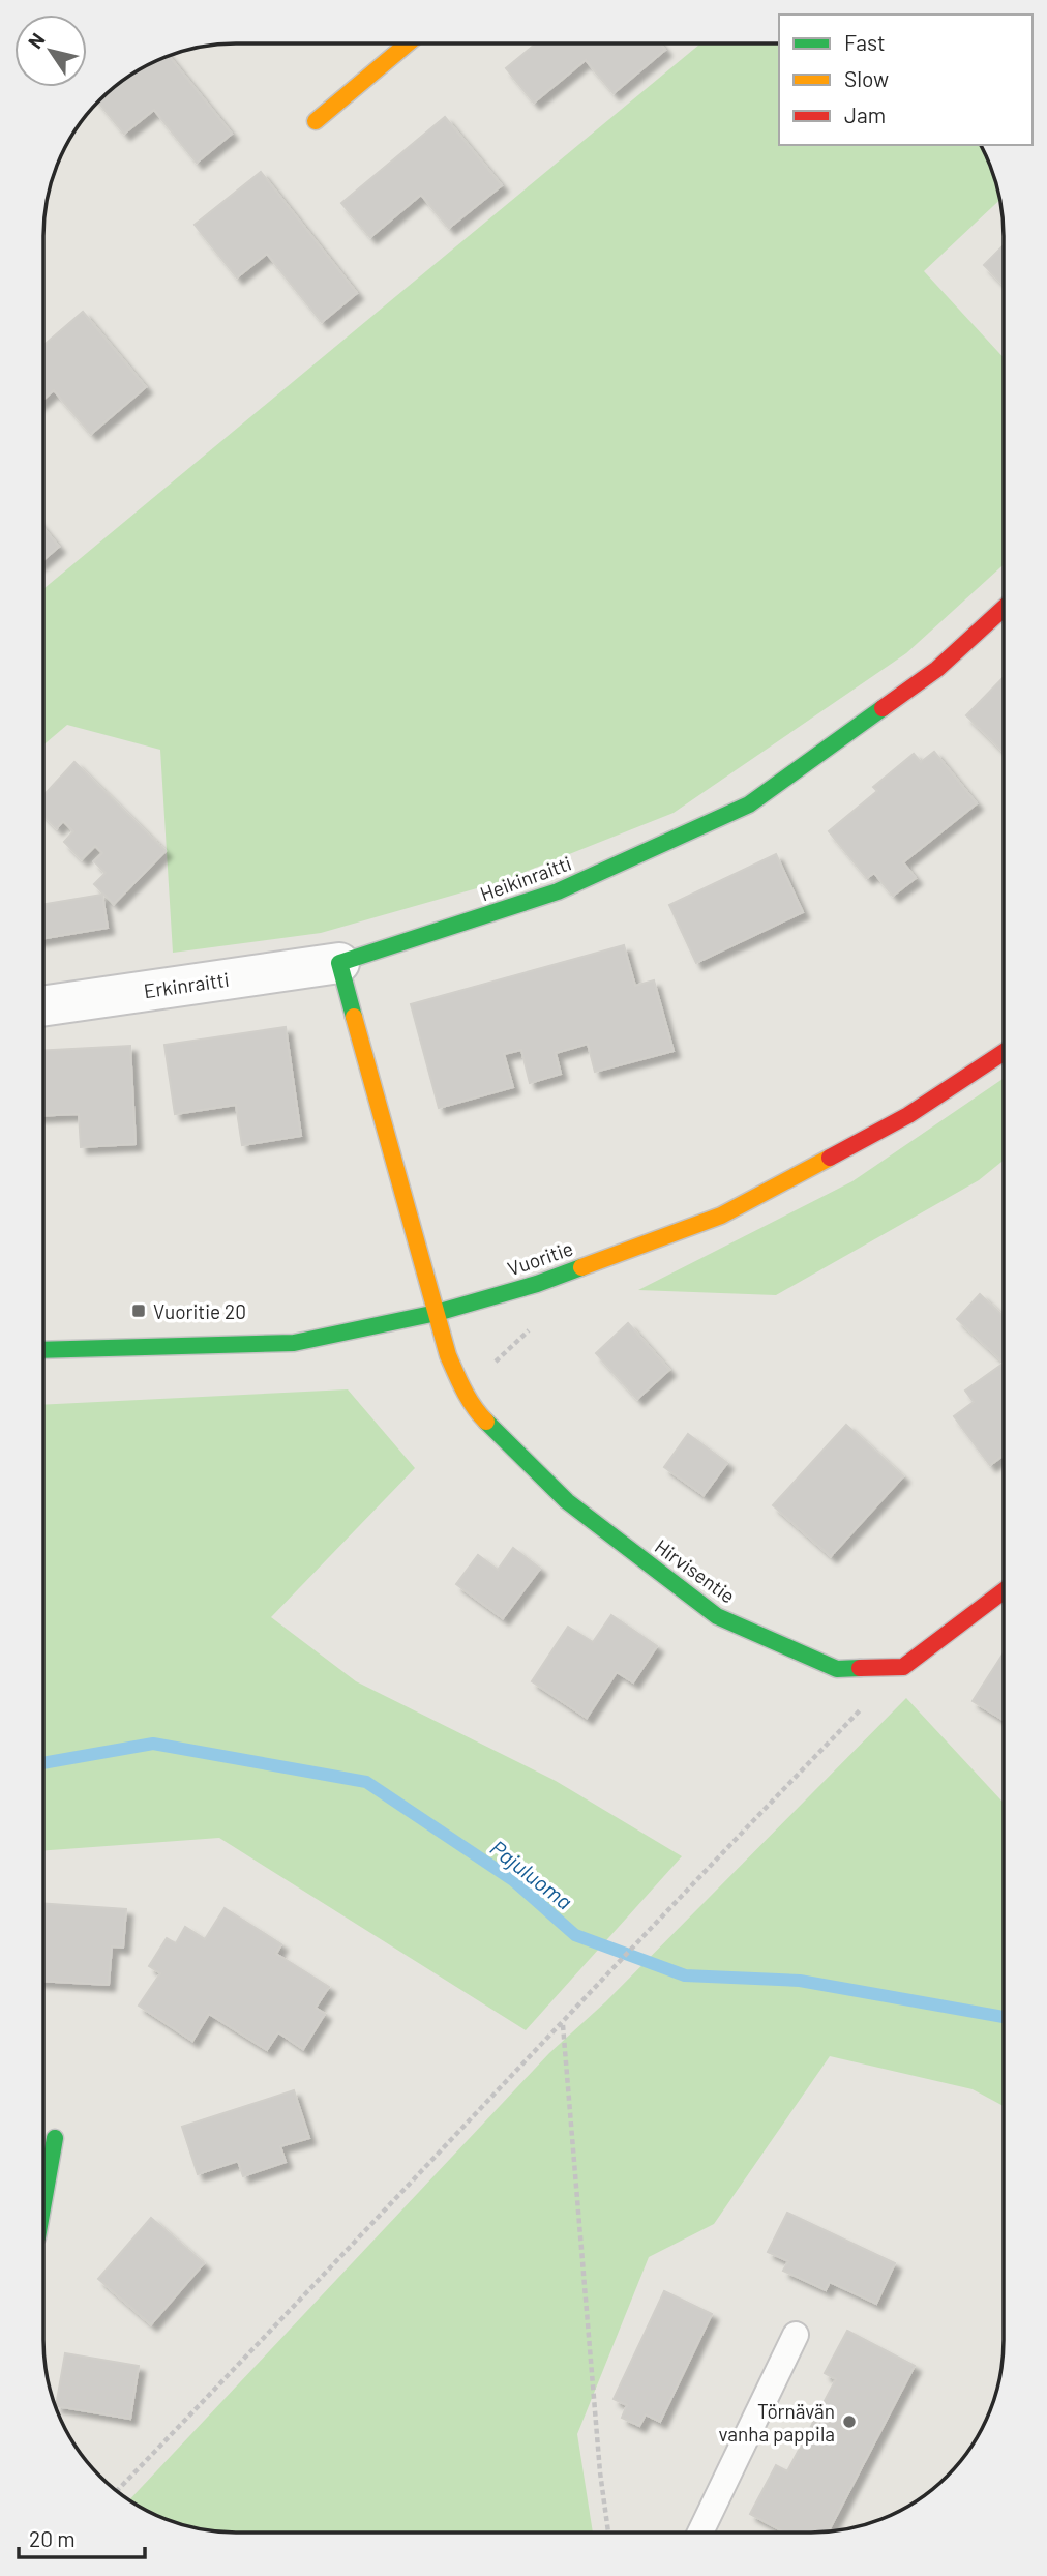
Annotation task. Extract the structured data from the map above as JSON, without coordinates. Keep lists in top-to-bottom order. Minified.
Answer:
{"streets":{"street":["Heikinraitti","Erkinraitti","Vuoritie","Hirvisentie"]},"crossings":[["Heikinraitti","Erkinraitti"],["Vuoritie","Hirvisentie"]],"water":["Pajuluoma"],"places":{"transit":["Vuoritie 20"],"other":["Törnävän vanha pappila"]},"legend":["Fast","Slow","Jam"],"scale_bar":"20 m","north":"top left"}
